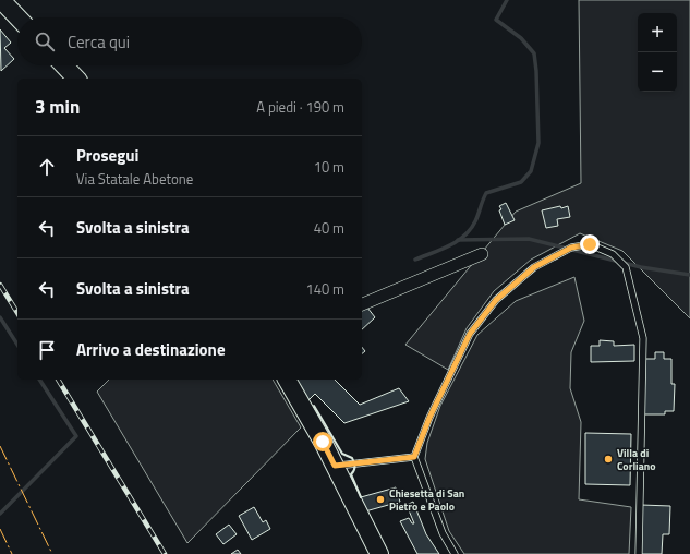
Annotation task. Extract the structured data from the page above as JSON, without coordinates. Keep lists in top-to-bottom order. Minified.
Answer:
{"places":["Villa di Corliano","Chiesetta di San Pietro e Paolo"],"page":{"map_buttons":["+","−"],"search":"Cerca qui","heading":["3 min","A piedi · 190 m"],"list":[["Prosegui","Via Statale Abetone","10 m"],["Svolta a sinistra","40 m"],["Svolta a sinistra","140 m"],"Arrivo a destinazione"]}}
